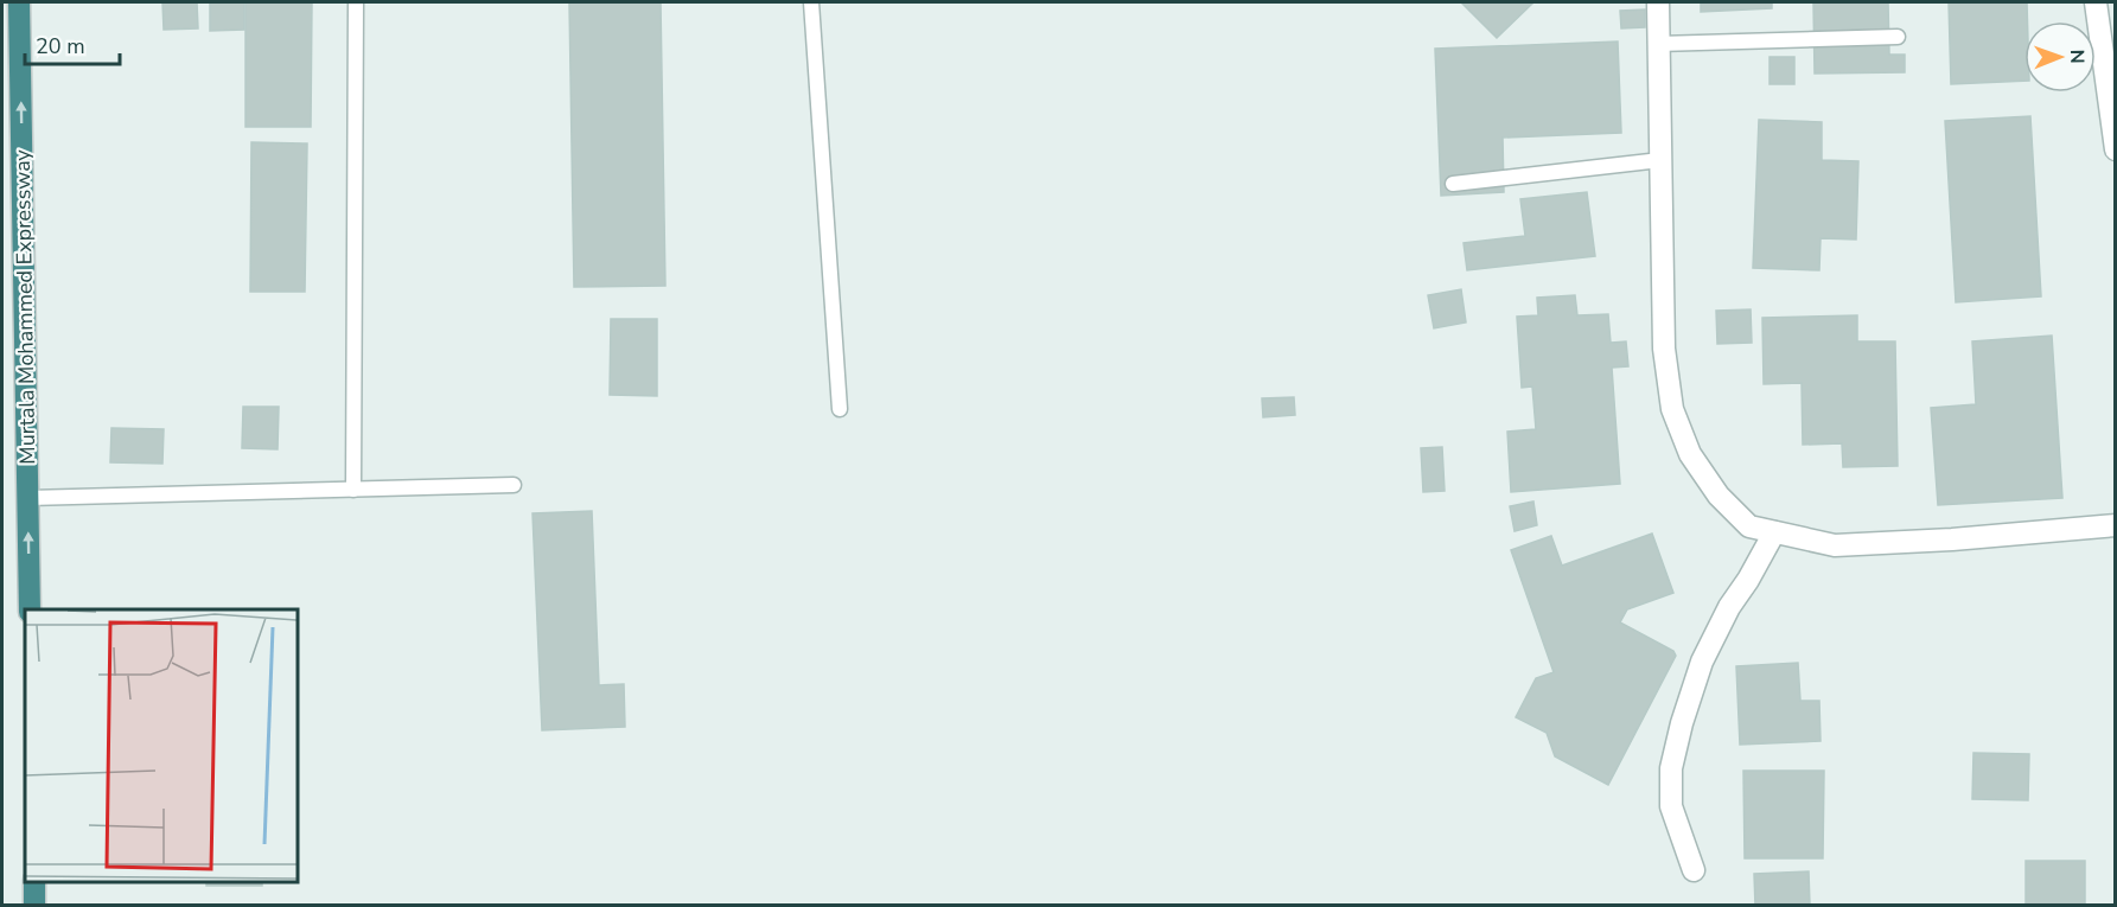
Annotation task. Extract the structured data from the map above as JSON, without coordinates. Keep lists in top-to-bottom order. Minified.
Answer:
{"streets":{"highway":["Murtala Mohammed Expressway"]},"one_way":["Murtala Mohammed Expressway"],"scale_bar":"20 m","north":"right"}
